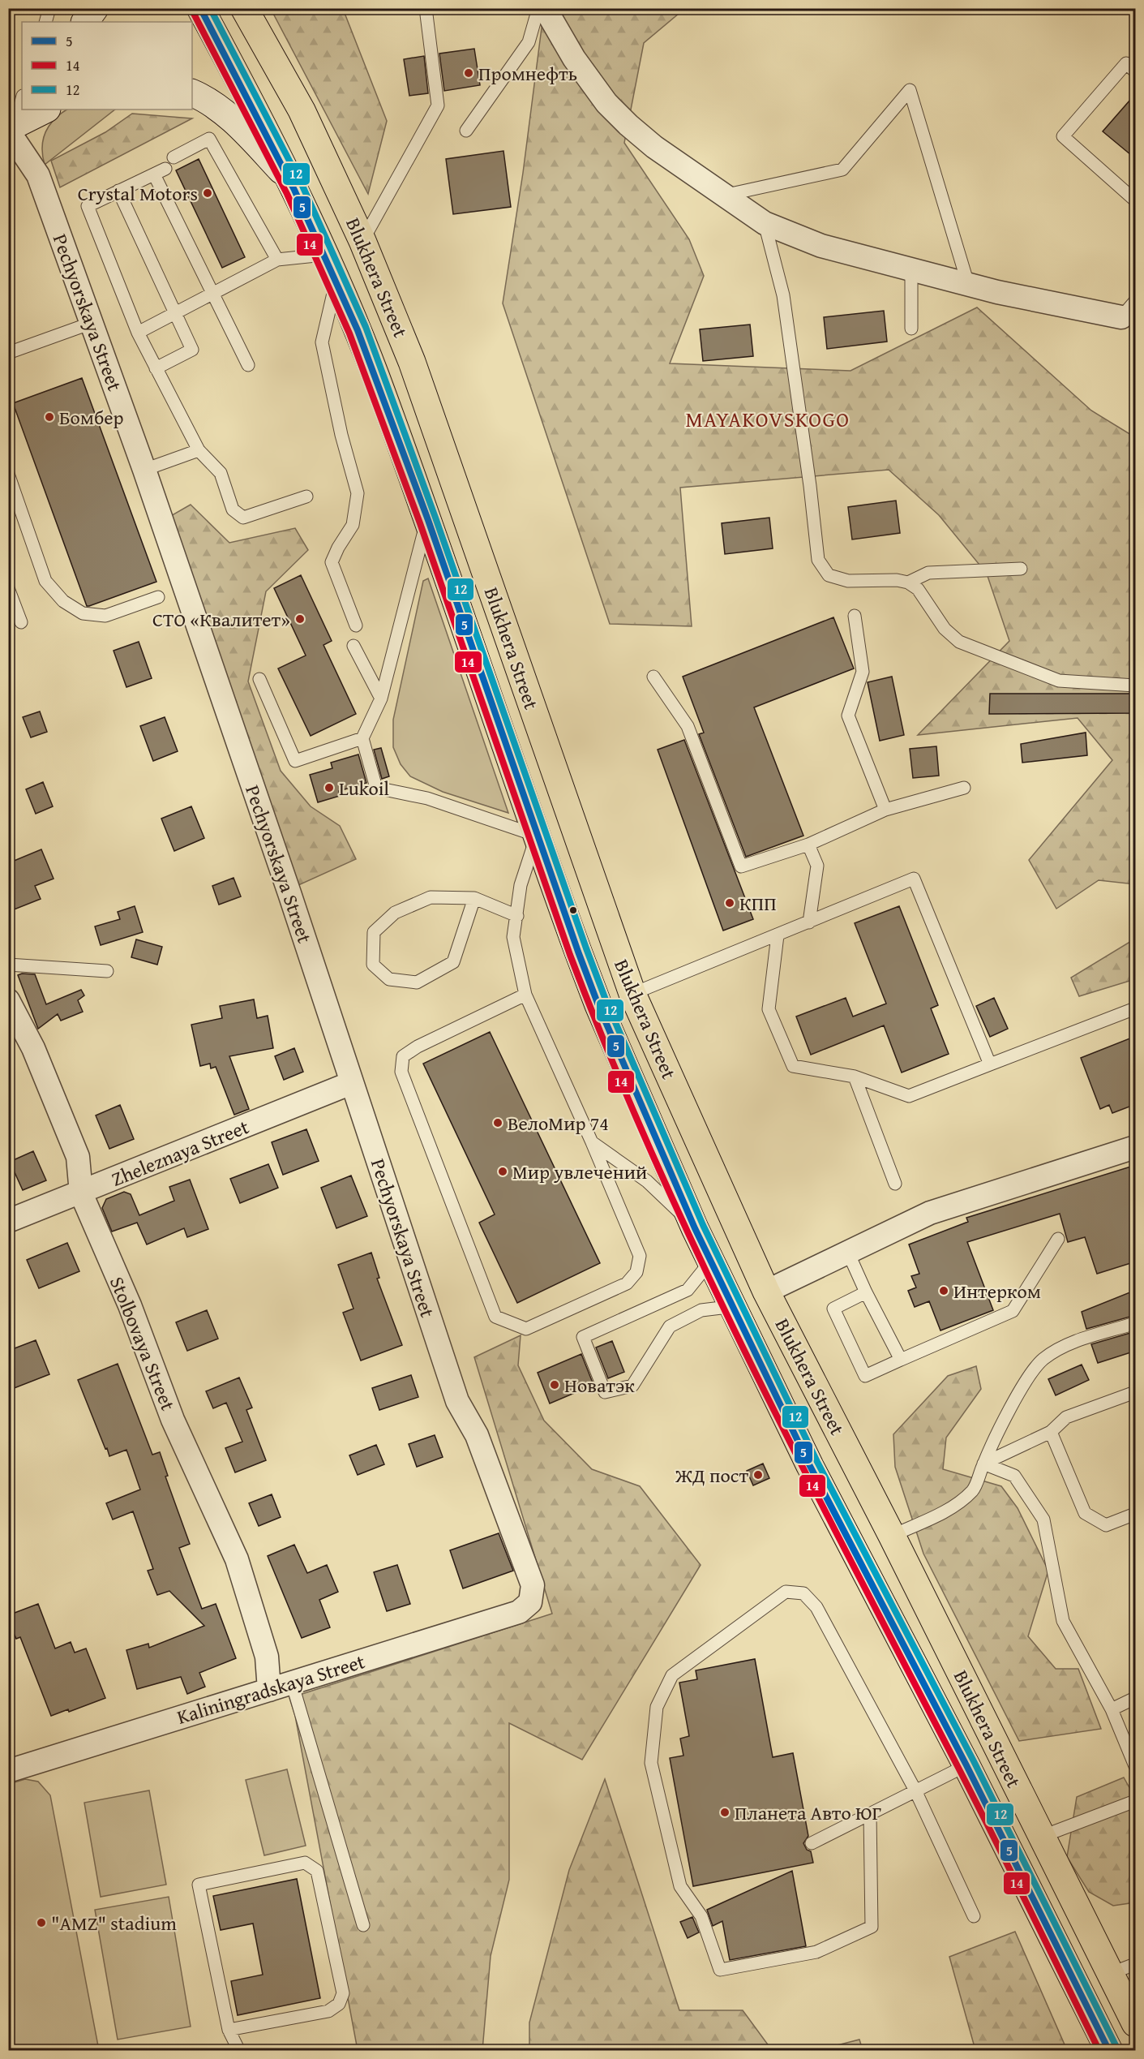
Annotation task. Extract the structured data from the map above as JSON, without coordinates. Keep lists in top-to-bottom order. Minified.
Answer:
{"streets":{"main road":["Blukhera Street"],"street":["Pechyorskaya Street","Zheleznaya Street","Stolbovaya Street","Kaliningradskaya Street"]},"crossings":[["Pechyorskaya Street","Zheleznaya Street"],["Pechyorskaya Street","Kaliningradskaya Street"],["Zheleznaya Street","Stolbovaya Street"],["Stolbovaya Street","Kaliningradskaya Street"]],"districts":["MAYAKOVSKOGO"],"places":["Промнефть","Crystal Motors","Бомбер","СТО «Квалитет»","Lukoil","КПП","ВелоМир 74","Мир увлечений","Интерком","Новатэк","ЖД пост","Планета Авто ЮГ","\"AMZ\" stadium"],"lines":["transit line 5","transit line 12","transit line 14"],"legend":["5","14","12"]}
